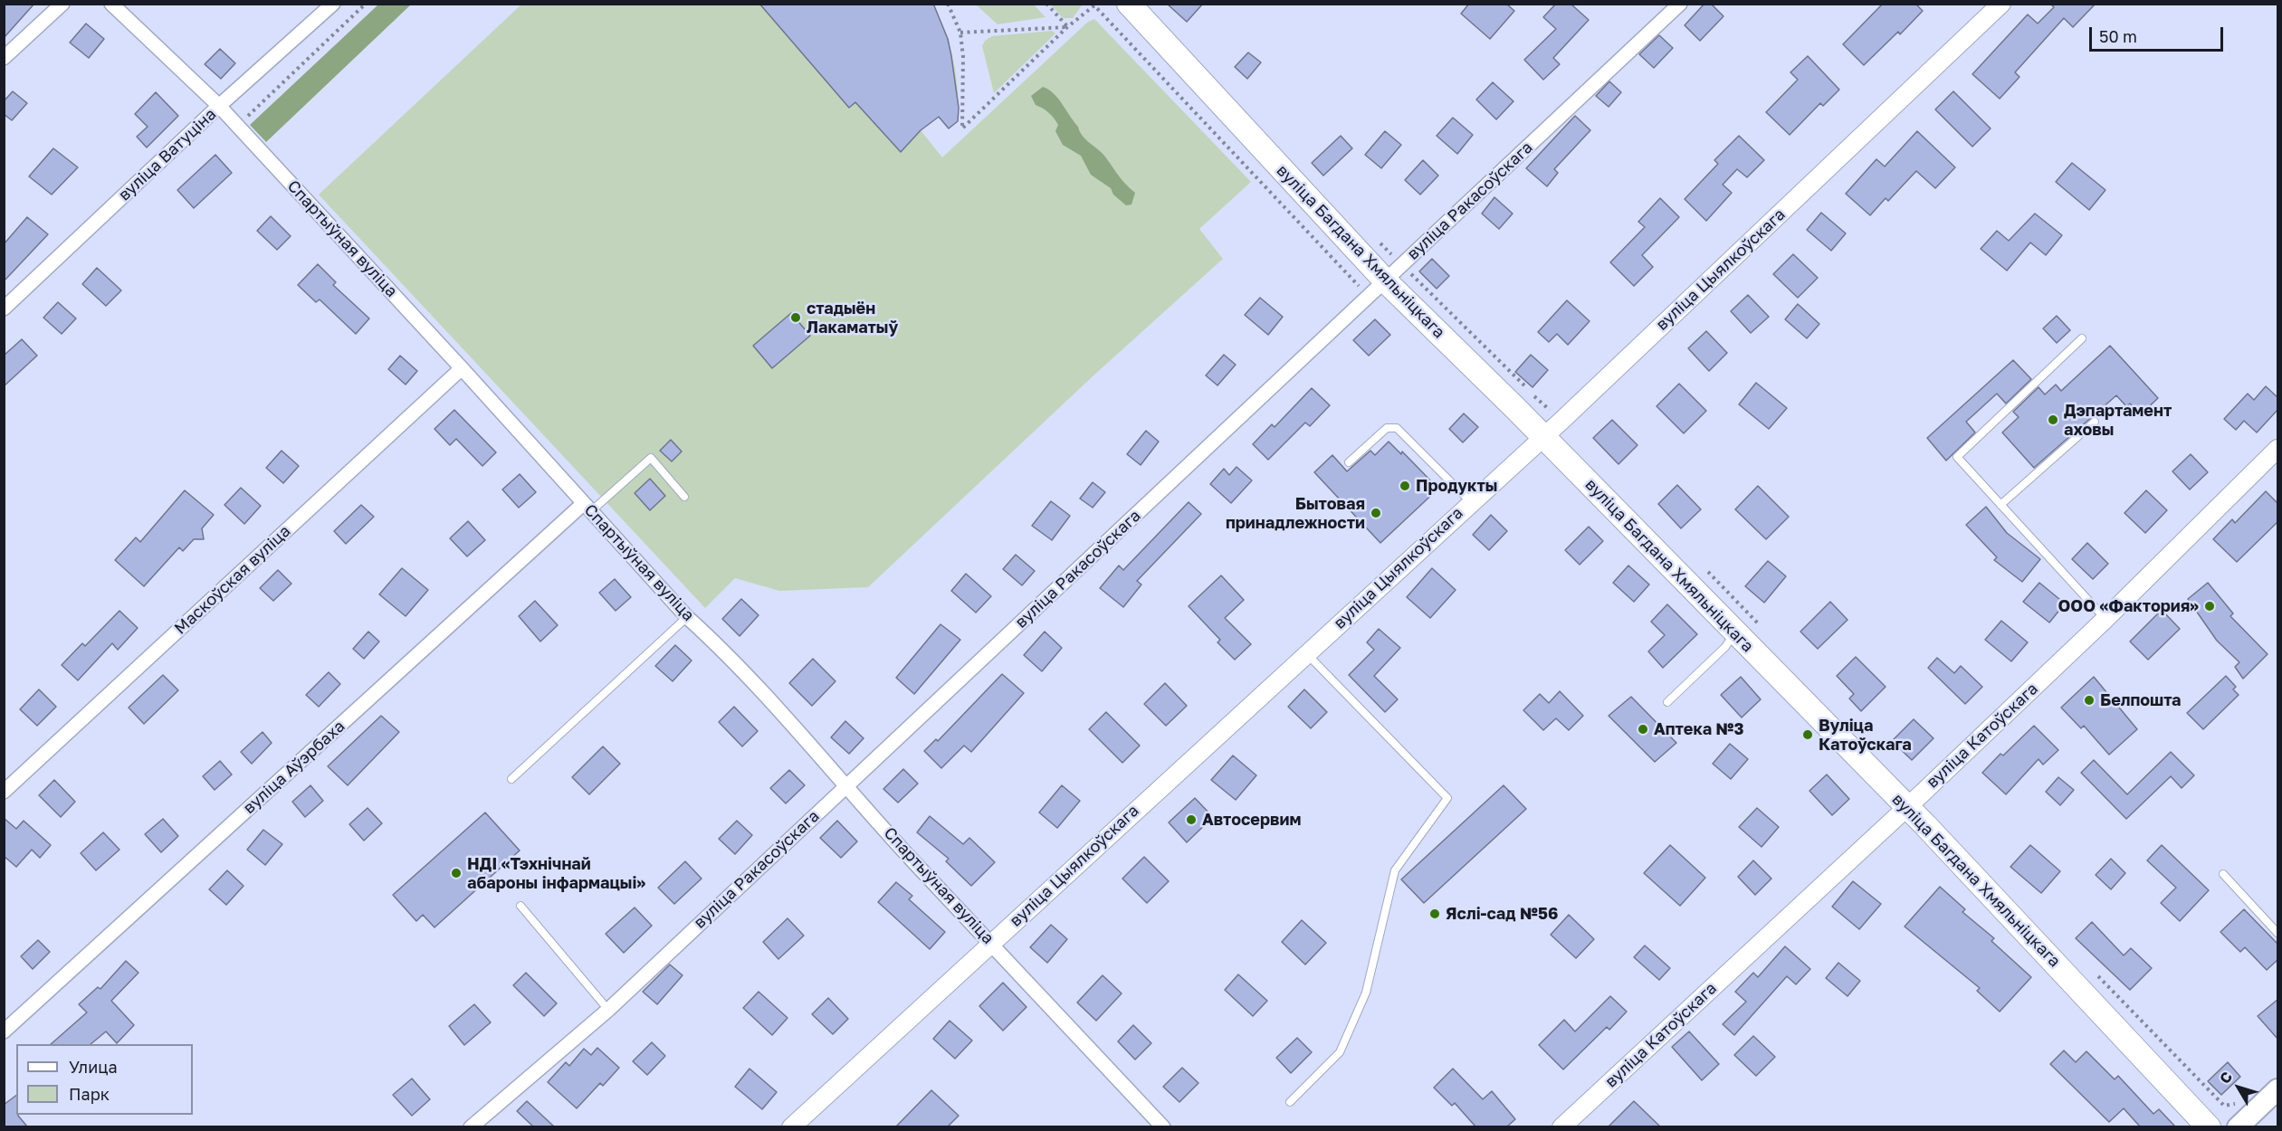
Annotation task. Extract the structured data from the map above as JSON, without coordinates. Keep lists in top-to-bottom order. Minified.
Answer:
{"streets":{"main road":["вуліца Багдана Хмяльніцкага"],"street":["вуліца Ватуціна","вуліца Ракасоўскага","Спартыўная вуліца","вуліца Цыялкоўскага","Маскоўская вуліца","вуліца Катоўскага","вуліца Аўэрбаха"]},"crossings":[["вуліца Ватуціна","Спартыўная вуліца"],["вуліца Ракасоўскага","Спартыўная вуліца"],["вуліца Ракасоўскага","вуліца Багдана Хмяльніцкага"],["Спартыўная вуліца","вуліца Цыялкоўскага"],["Спартыўная вуліца","Маскоўская вуліца"],["Спартыўная вуліца","вуліца Аўэрбаха"],["вуліца Багдана Хмяльніцкага","вуліца Цыялкоўскага"],["вуліца Багдана Хмяльніцкага","вуліца Катоўскага"]],"places":["стадыён Лакаматыў","Дэпартамент аховы","Продукты","Бытовая принадлежности","ООО «Фактория»","Белпошта","Аптека №3","Вуліца Катоўскага","Автосервим","НДІ «Тэхнічнай абароны інфармацыі»","Яслі-сад №56"],"legend":["Улица","Парк"],"scale_bar":"50 m","north":"top left"}
